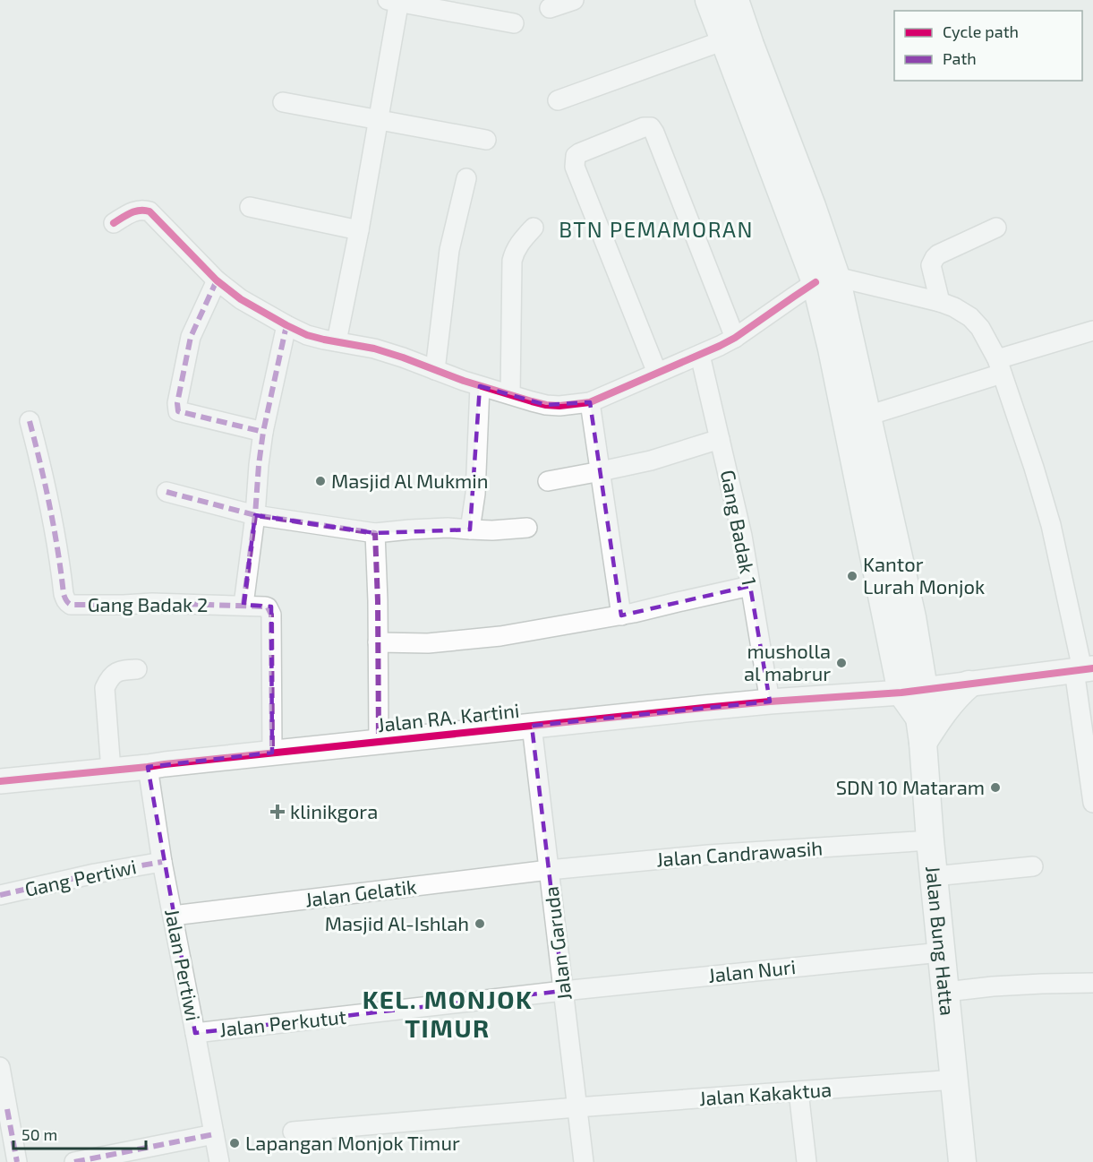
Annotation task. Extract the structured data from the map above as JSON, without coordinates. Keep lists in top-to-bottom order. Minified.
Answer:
{"streets":{"main road":["Jalan Bung Hatta"],"street":["Gang Badak 1","Gang Badak 2","Jalan RA. Kartini","Jalan Candrawasih","Gang Pertiwi","Jalan Gelatik","Jalan Garuda","Jalan Pertiwi","Jalan Nuri","Jalan Perkutut","Jalan Kakaktua"]},"crossings":[["Gang Badak 1","Jalan RA. Kartini"],["Gang Badak 2","Jalan RA. Kartini"],["Jalan RA. Kartini","Jalan Garuda"],["Jalan RA. Kartini","Jalan Pertiwi"],["Jalan Candrawasih","Jalan Gelatik"],["Jalan Candrawasih","Jalan Bung Hatta"],["Jalan Candrawasih","Jalan Garuda"],["Gang Pertiwi","Jalan Pertiwi"],["Jalan Gelatik","Jalan Garuda"],["Jalan Gelatik","Jalan Pertiwi"],["Jalan Bung Hatta","Jalan Nuri"],["Jalan Bung Hatta","Jalan Kakaktua"],["Jalan Garuda","Jalan Nuri"],["Jalan Garuda","Jalan Perkutut"],["Jalan Garuda","Jalan Kakaktua"],["Jalan Pertiwi","Jalan Perkutut"],["Jalan Nuri","Jalan Perkutut"]],"districts":["BTN PEMAMORAN","KEL. MONJOK TIMUR"],"places":{"other":["Masjid Al Mukmin","Kantor Lurah Monjok","musholla al mabrur","SDN 10 Mataram","Masjid Al-Ishlah","Lapangan Monjok Timur"],"health":["klinikgora"]},"legend":["Cycle path","Path"],"scale_bar":"50 m"}
